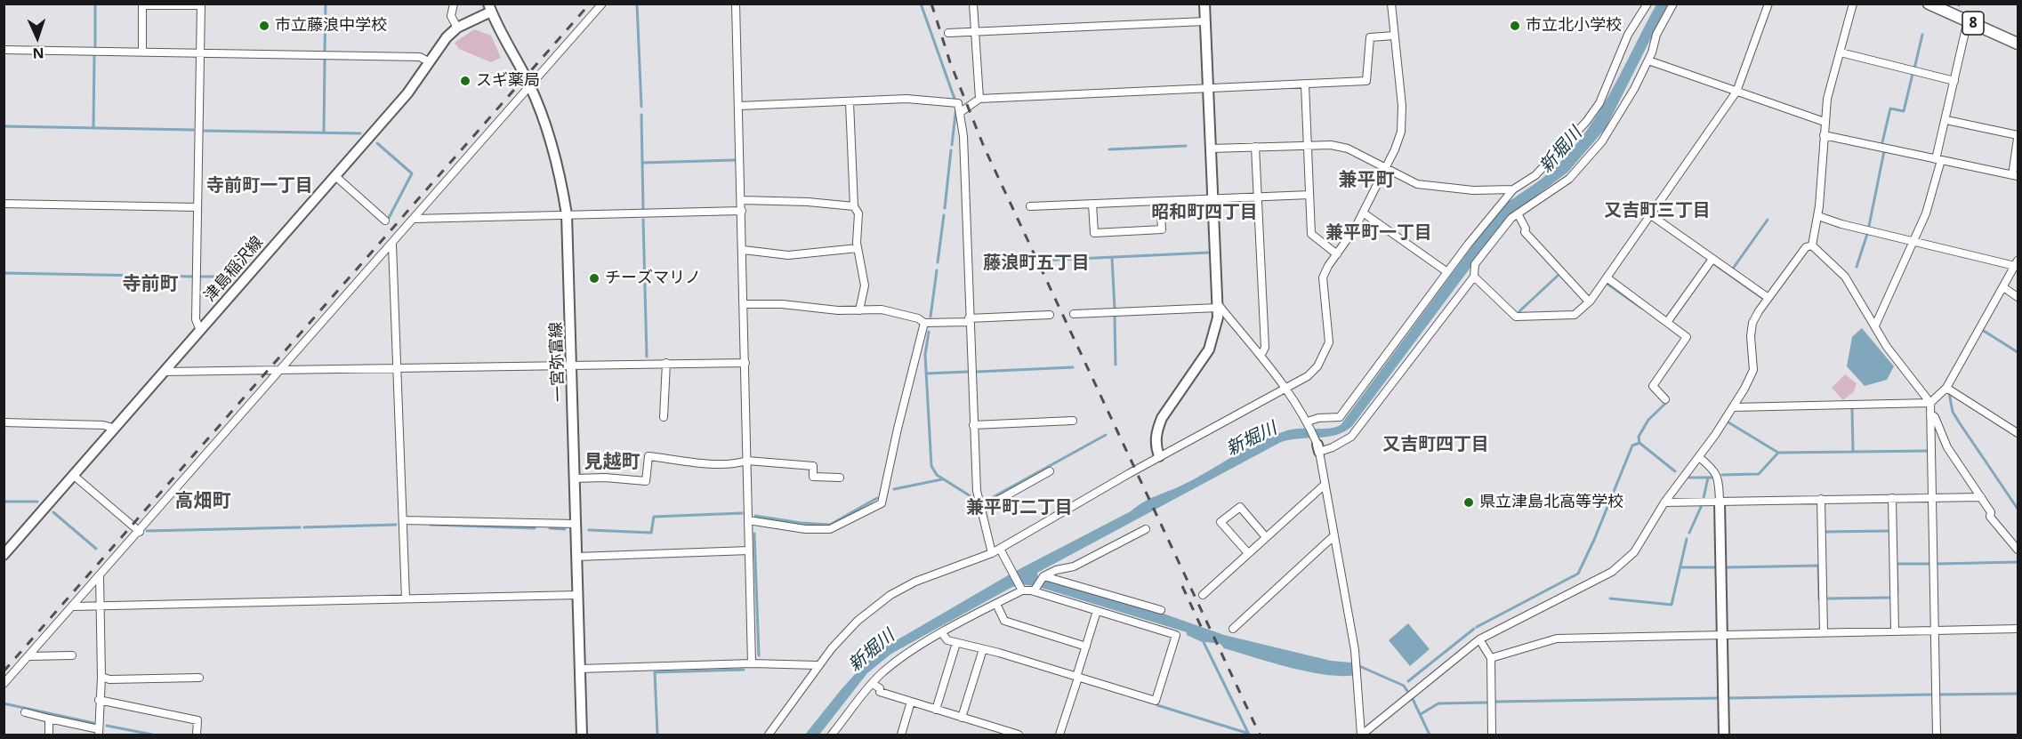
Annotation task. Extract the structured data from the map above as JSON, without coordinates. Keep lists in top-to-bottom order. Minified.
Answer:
{"streets":{"main road":["8","津島稲沢線","一宮弥富線"]},"crossings":[["津島稲沢線","一宮弥富線"]],"districts":["兼平町","寺前町一丁目","又吉町三丁目","昭和町四丁目","兼平町一丁目","藤浪町五丁目","寺前町","又吉町四丁目","見越町","高畑町","兼平町二丁目"],"water":["新堀川"],"places":["市立藤浪中学校","市立北小学校","スギ薬局","チーズマリノ","県立津島北高等学校"],"north":"bottom"}
